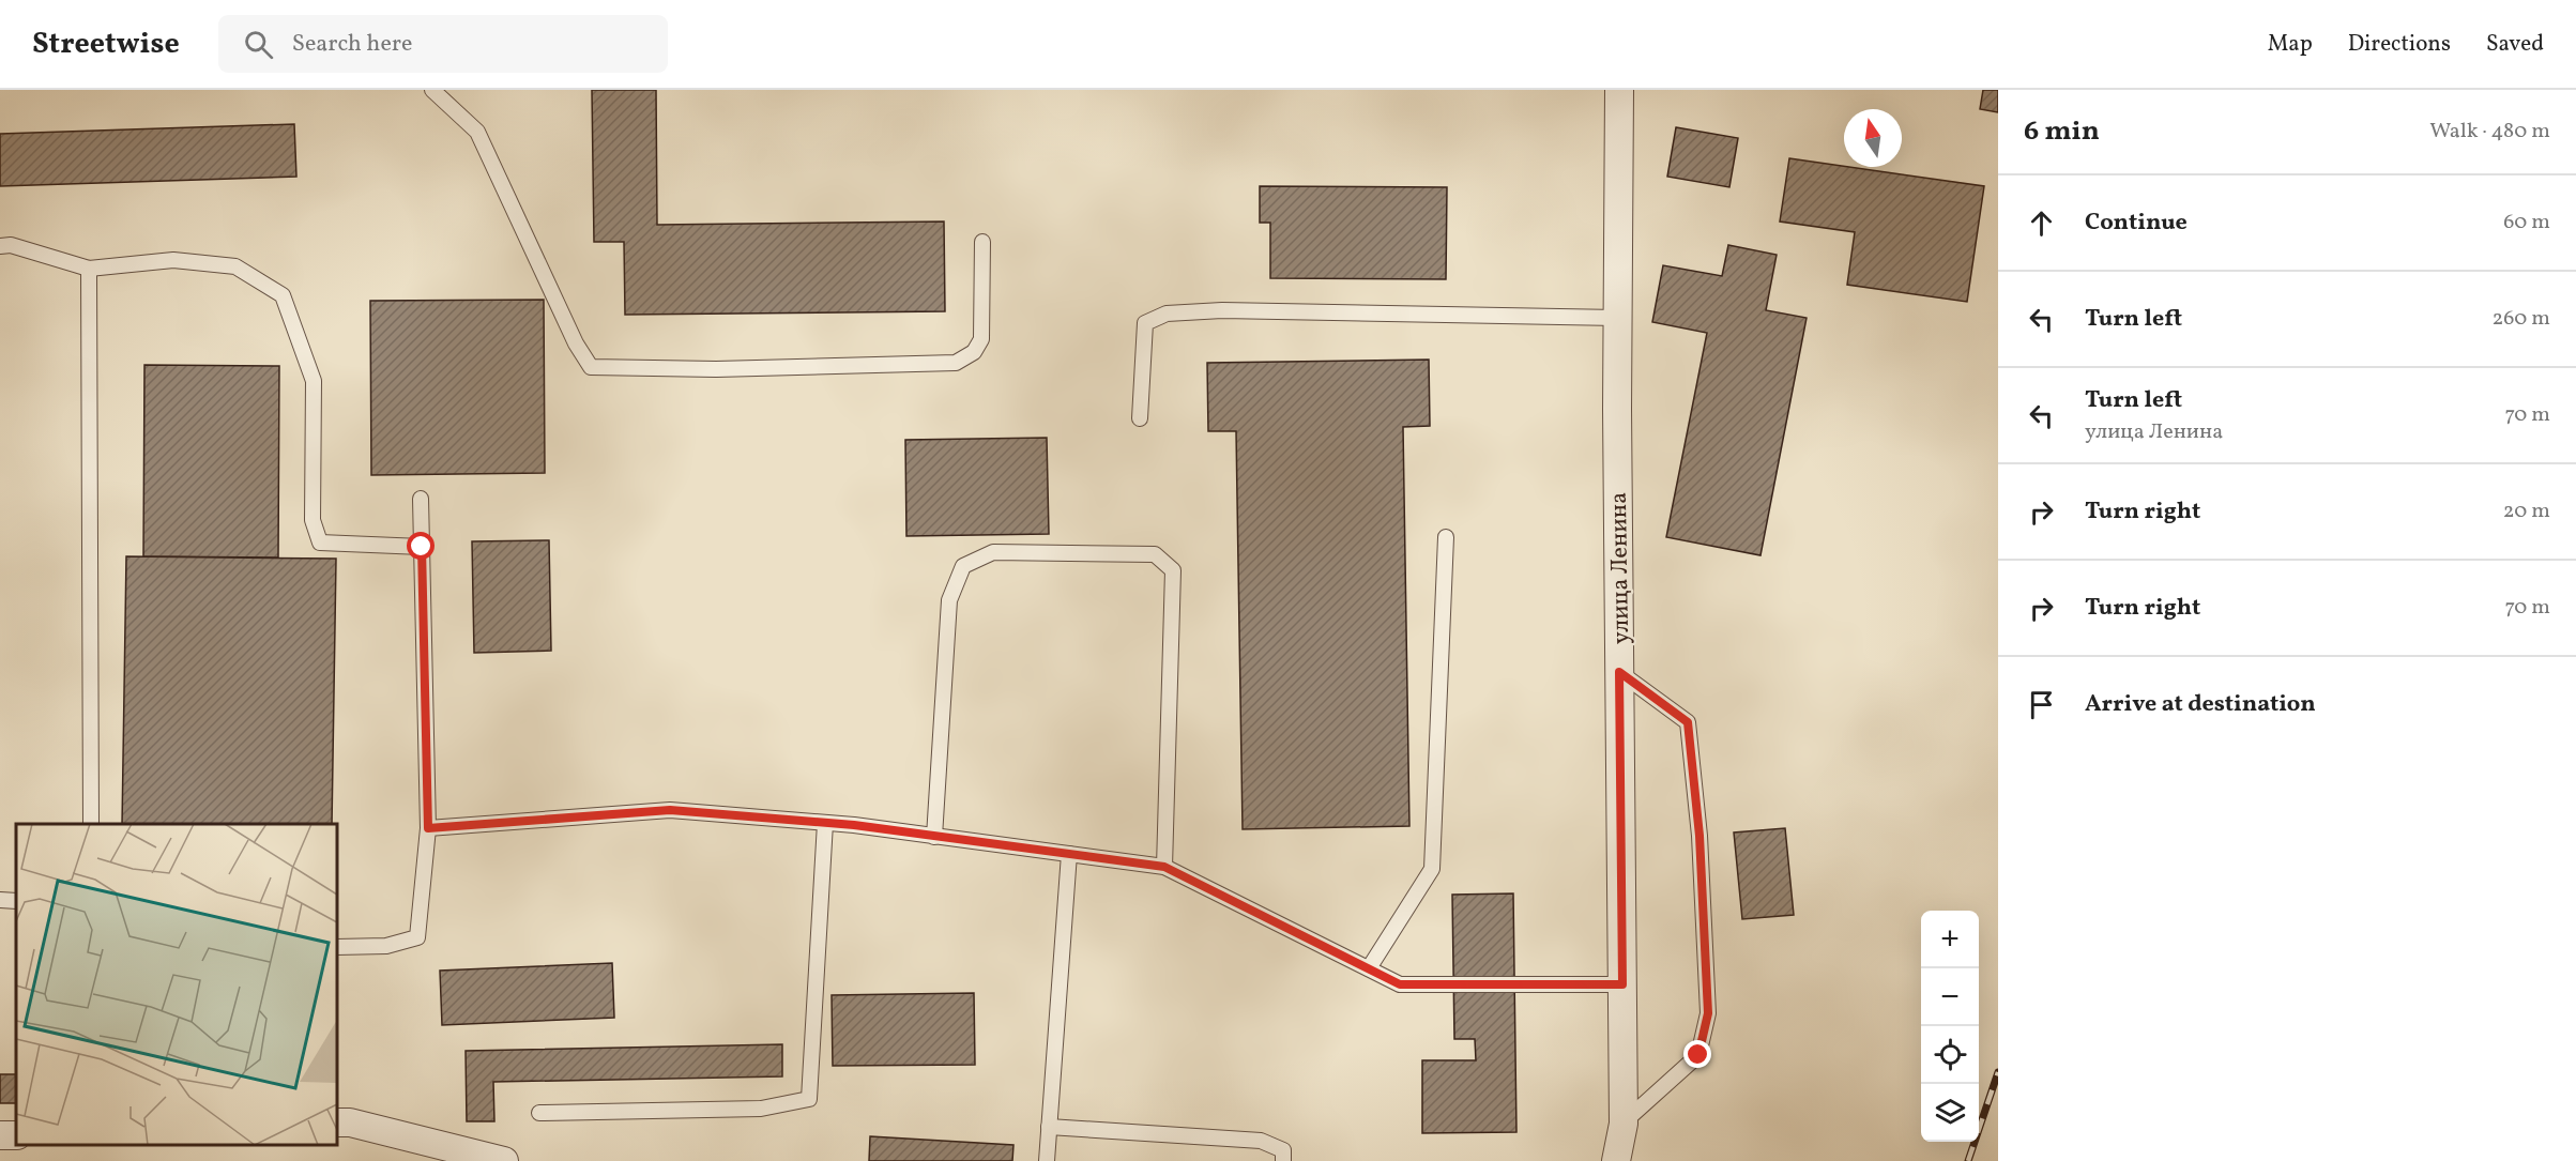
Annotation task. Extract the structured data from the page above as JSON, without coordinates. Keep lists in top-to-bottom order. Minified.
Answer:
{"streets":{"street":["улица Ленина"]},"north":"top","page":{"header":"Streetwise","search":"Search here","nav":["Map","Directions","Saved"],"heading":["6 min","Walk · 480 m"],"list":[["Continue","60 m"],["Turn left","260 m"],["Turn left","улица Ленина","70 m"],["Turn right","20 m"],["Turn right","70 m"],"Arrive at destination"],"map_buttons":["+","−"]}}
